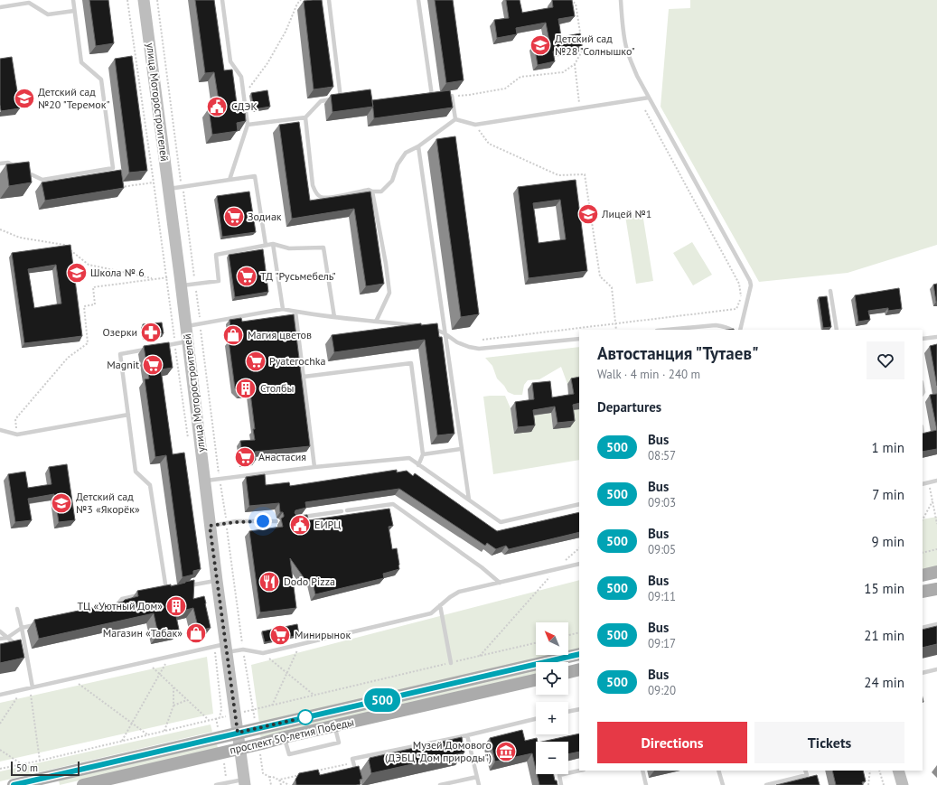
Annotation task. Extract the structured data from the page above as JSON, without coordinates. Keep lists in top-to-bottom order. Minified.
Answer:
{"streets":{"main road":["проспект 50-летия Победы"],"street":["улица Моторостроителей"]},"crossings":[["улица Моторостроителей","проспект 50-летия Победы"]],"places":{"school or university":["Детский сад №28 \"Солнышко\"","Детский сад №20 \"Теремок\"","Лицей №1","Школа № 6","Детский сад №3 «Якорёк»"],"public building":["СДЭК","ЕИРЦ"],"supermarket":["Зодиак","ТД \"Русьмебель\"","Pyaterochka","Magnit","Анастасия","Минирынок"],"pharmacy":["Озерки"],"shop":["Магия цветов","Магазин «Табак»"],"building":["Столбы","ТЦ «Уютный Дом»"],"restaurant":["Dodo Pizza"],"museum":["Музей Домового (ДЭБЦ \"Дом природы\")"]},"lines":["bus line 500"],"scale_bar":"50 m","north":"top left","page":{"on_map":"500","heading":[["Автостанция \"Тутаев\"","Walk · 4 min · 240 m"],"Departures"],"list":[{"mark":"500","name":"Bus","note":"08:57","value":"1 min"},{"mark":"500","name":"Bus","note":"09:03","value":"7 min"},{"mark":"500","name":"Bus","note":"09:05","value":"9 min"},{"mark":"500","name":"Bus","note":"09:11","value":"15 min"},{"mark":"500","name":"Bus","note":"09:17","value":"21 min"},{"mark":"500","name":"Bus","note":"09:20","value":"24 min"}],"map_buttons":["+","−"],"buttons":["Directions","Tickets"],"scale":"50 m"}}
